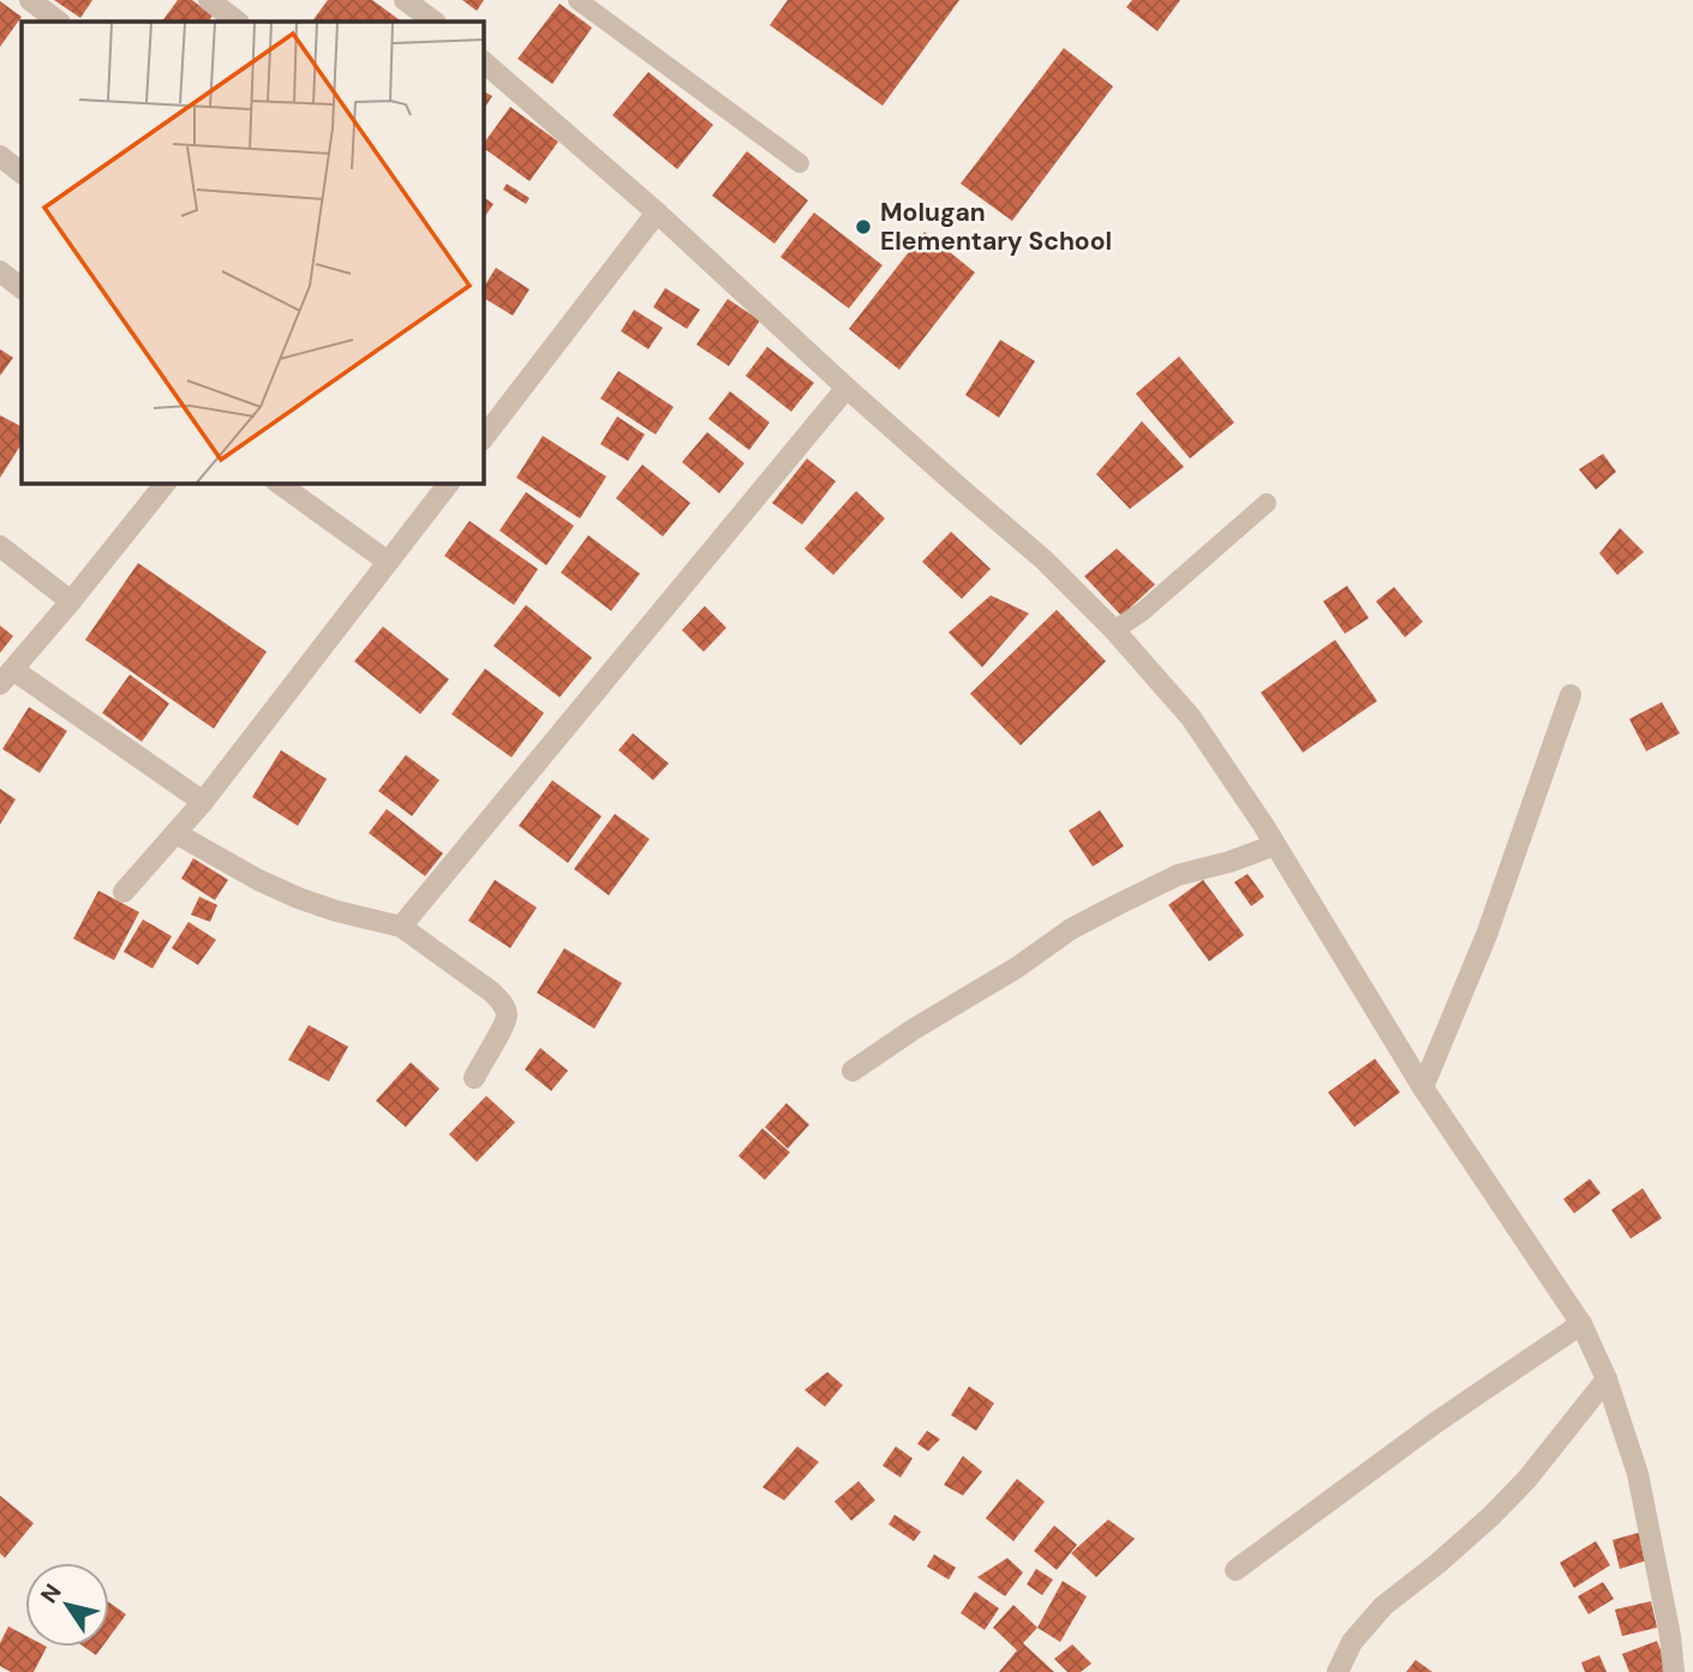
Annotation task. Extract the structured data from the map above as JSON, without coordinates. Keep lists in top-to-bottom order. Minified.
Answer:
{"places":["Molugan Elementary School"],"north":"top left"}
